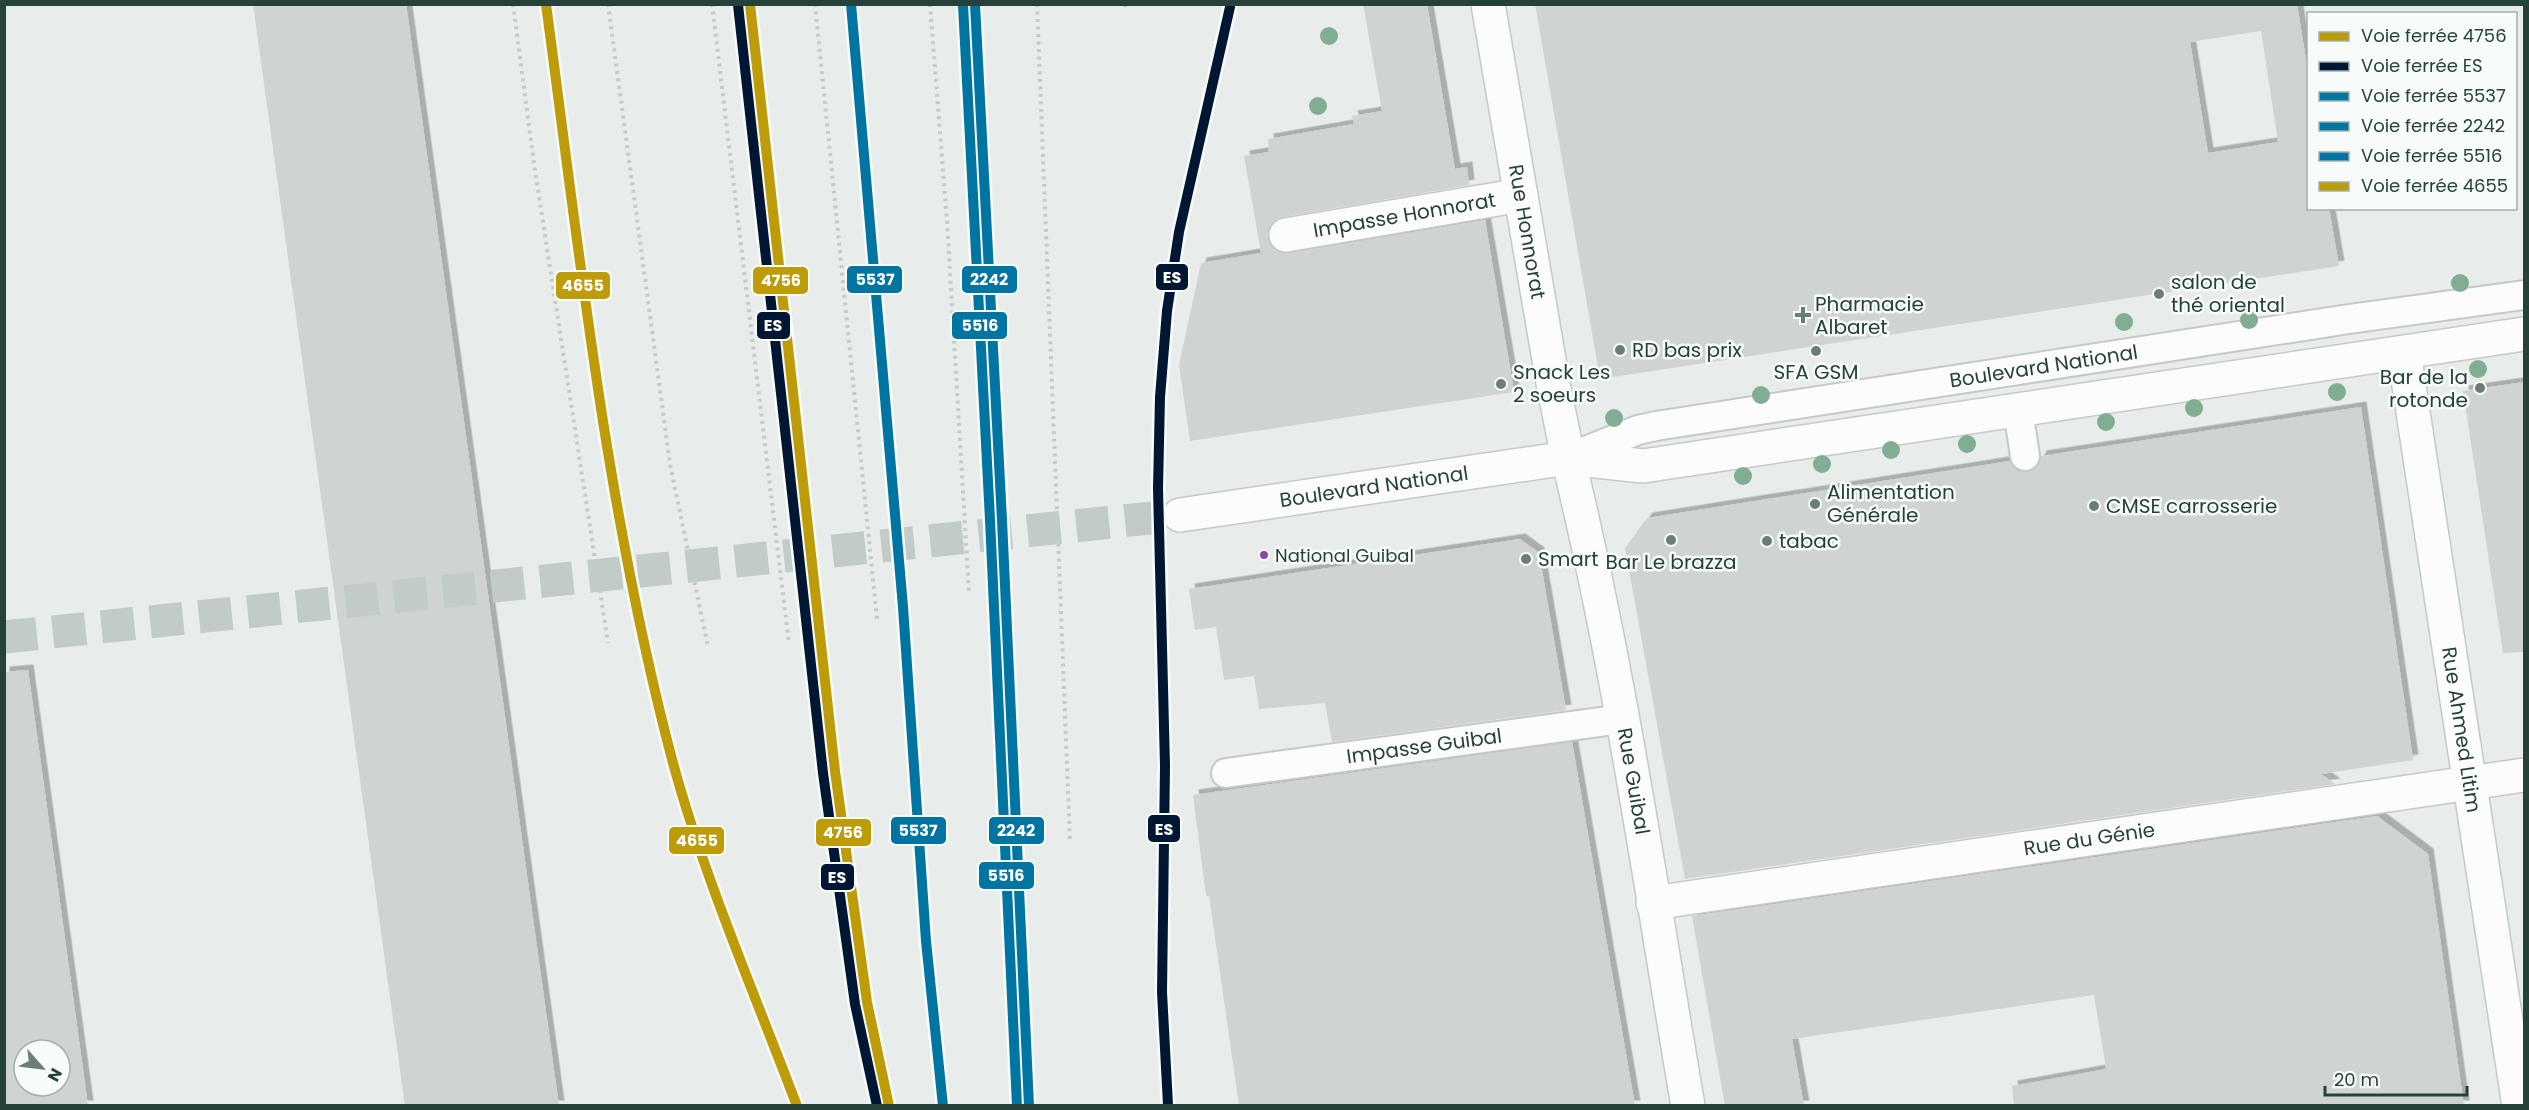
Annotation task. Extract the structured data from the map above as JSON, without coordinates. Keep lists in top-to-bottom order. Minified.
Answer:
{"streets":{"street":["Impasse Honnorat","Rue Honnorat","Boulevard National","Rue Ahmed Litim","Rue Guibal","Rue du Génie"],"lane":["Impasse Guibal"]},"crossings":[["Impasse Honnorat","Rue Honnorat"],["Rue Honnorat","Boulevard National"],["Rue Honnorat","Rue Guibal"],["Boulevard National","Rue Ahmed Litim"],["Boulevard National","Rue Guibal"],["Rue Ahmed Litim","Rue du Génie"],["Impasse Guibal","Rue Guibal"],["Rue Guibal","Rue du Génie"]],"places":{"other":["salon de thé oriental","RD bas prix","SFA GSM","Snack Les 2 soeurs","Bar de la rotonde","Alimentation Générale","CMSE carrosserie","Bar Le brazza","tabac","National Guibal","Smart"],"health":["Pharmacie Albaret"]},"lines":["rail line 4756","rail line 5537","rail line 2242","rail line 4655","rail line ES","rail line 5516"],"legend":["Voie ferrée 4756","Voie ferrée ES","Voie ferrée 5537","Voie ferrée 2242","Voie ferrée 5516","Voie ferrée 4655"],"scale_bar":"20 m","north":"bottom right"}
